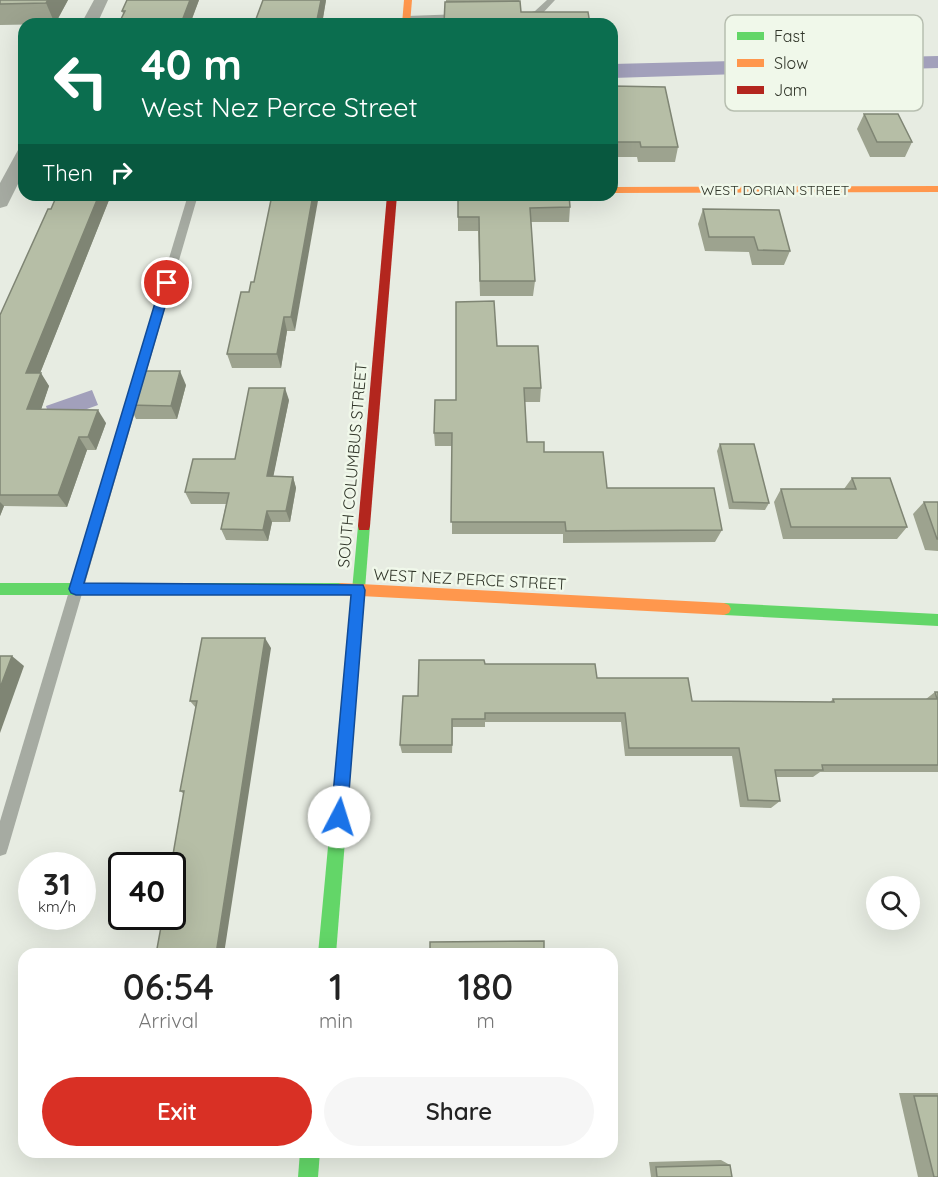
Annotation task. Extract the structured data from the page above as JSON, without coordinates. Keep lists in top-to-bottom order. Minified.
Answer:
{"streets":{"street":["WEST DORIAN STREET","SOUTH COLUMBUS STREET","WEST NEZ PERCE STREET"]},"crossings":[["SOUTH COLUMBUS STREET","WEST NEZ PERCE STREET"]],"legend":["Fast","Slow","Jam"],"page":{"turn":["40 m","West Nez Perce Street"],"then":"Then","speed":"31 km/h","limit":"40","eta":["06:54","Arrival","1","min","180","m"],"buttons":["Exit","Share"]}}
